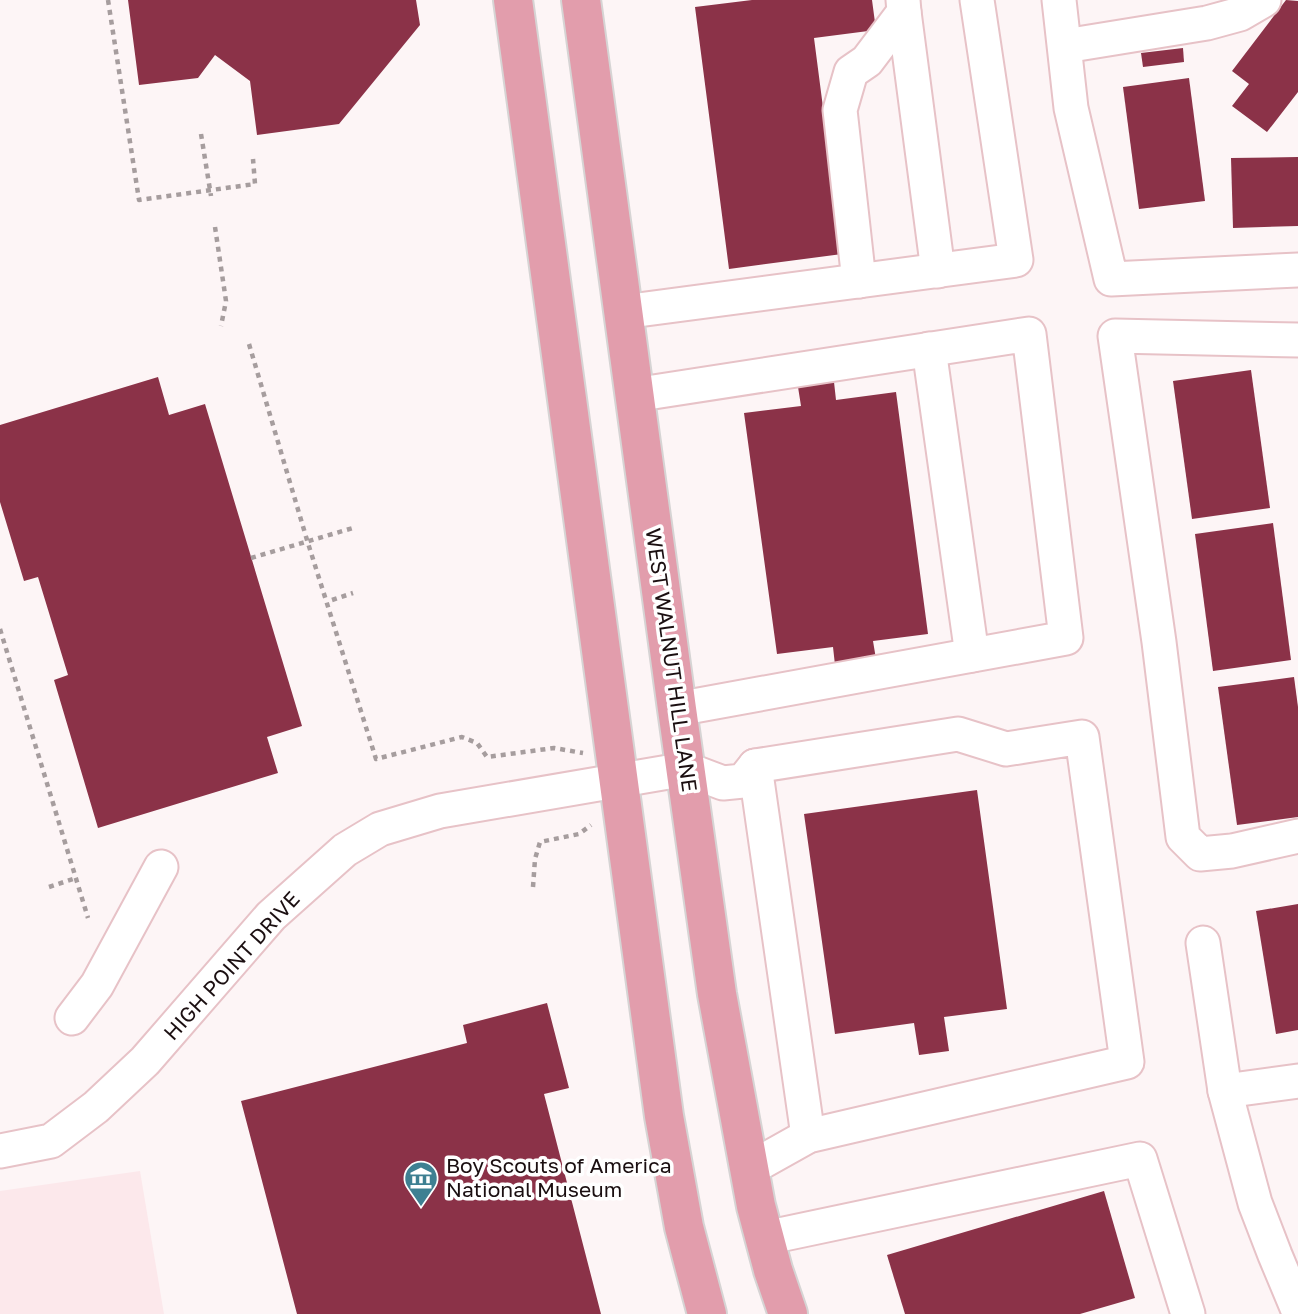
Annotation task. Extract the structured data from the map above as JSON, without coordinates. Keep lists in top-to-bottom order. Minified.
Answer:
{"streets":{"main road":["WEST WALNUT HILL LANE"],"street":["HIGH POINT DRIVE"]},"crossings":[["WEST WALNUT HILL LANE","HIGH POINT DRIVE"]],"places":{"museum":["Boy Scouts of America National Museum"]}}
